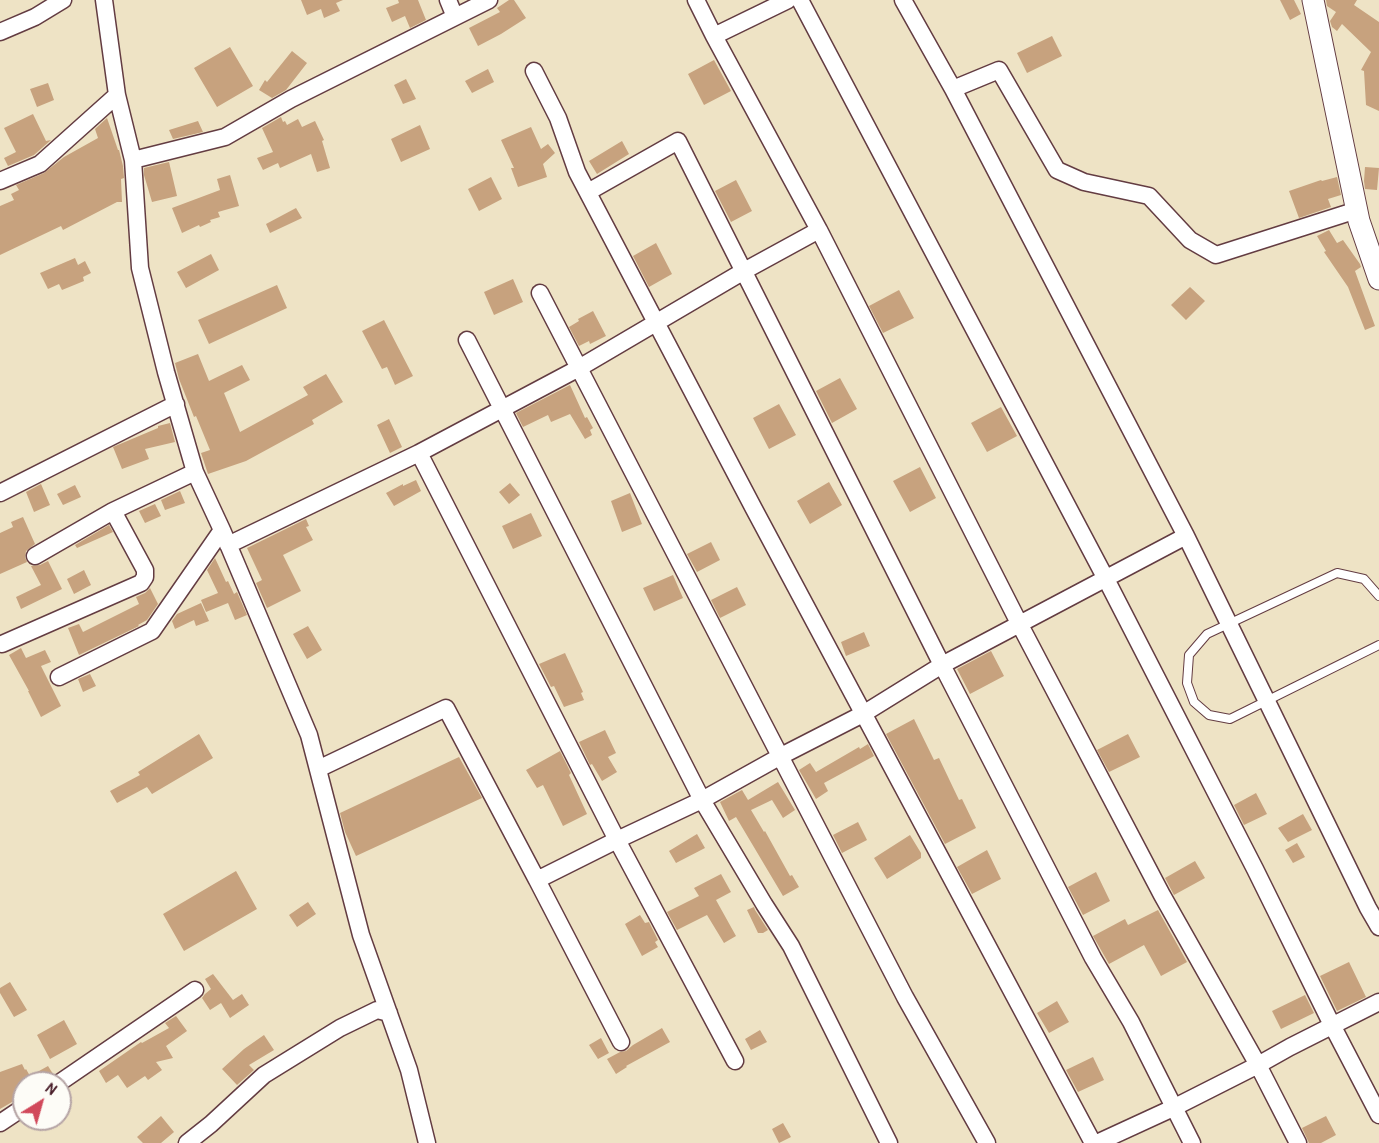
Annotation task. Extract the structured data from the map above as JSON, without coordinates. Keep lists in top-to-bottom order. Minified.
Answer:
{"north":"top right"}
